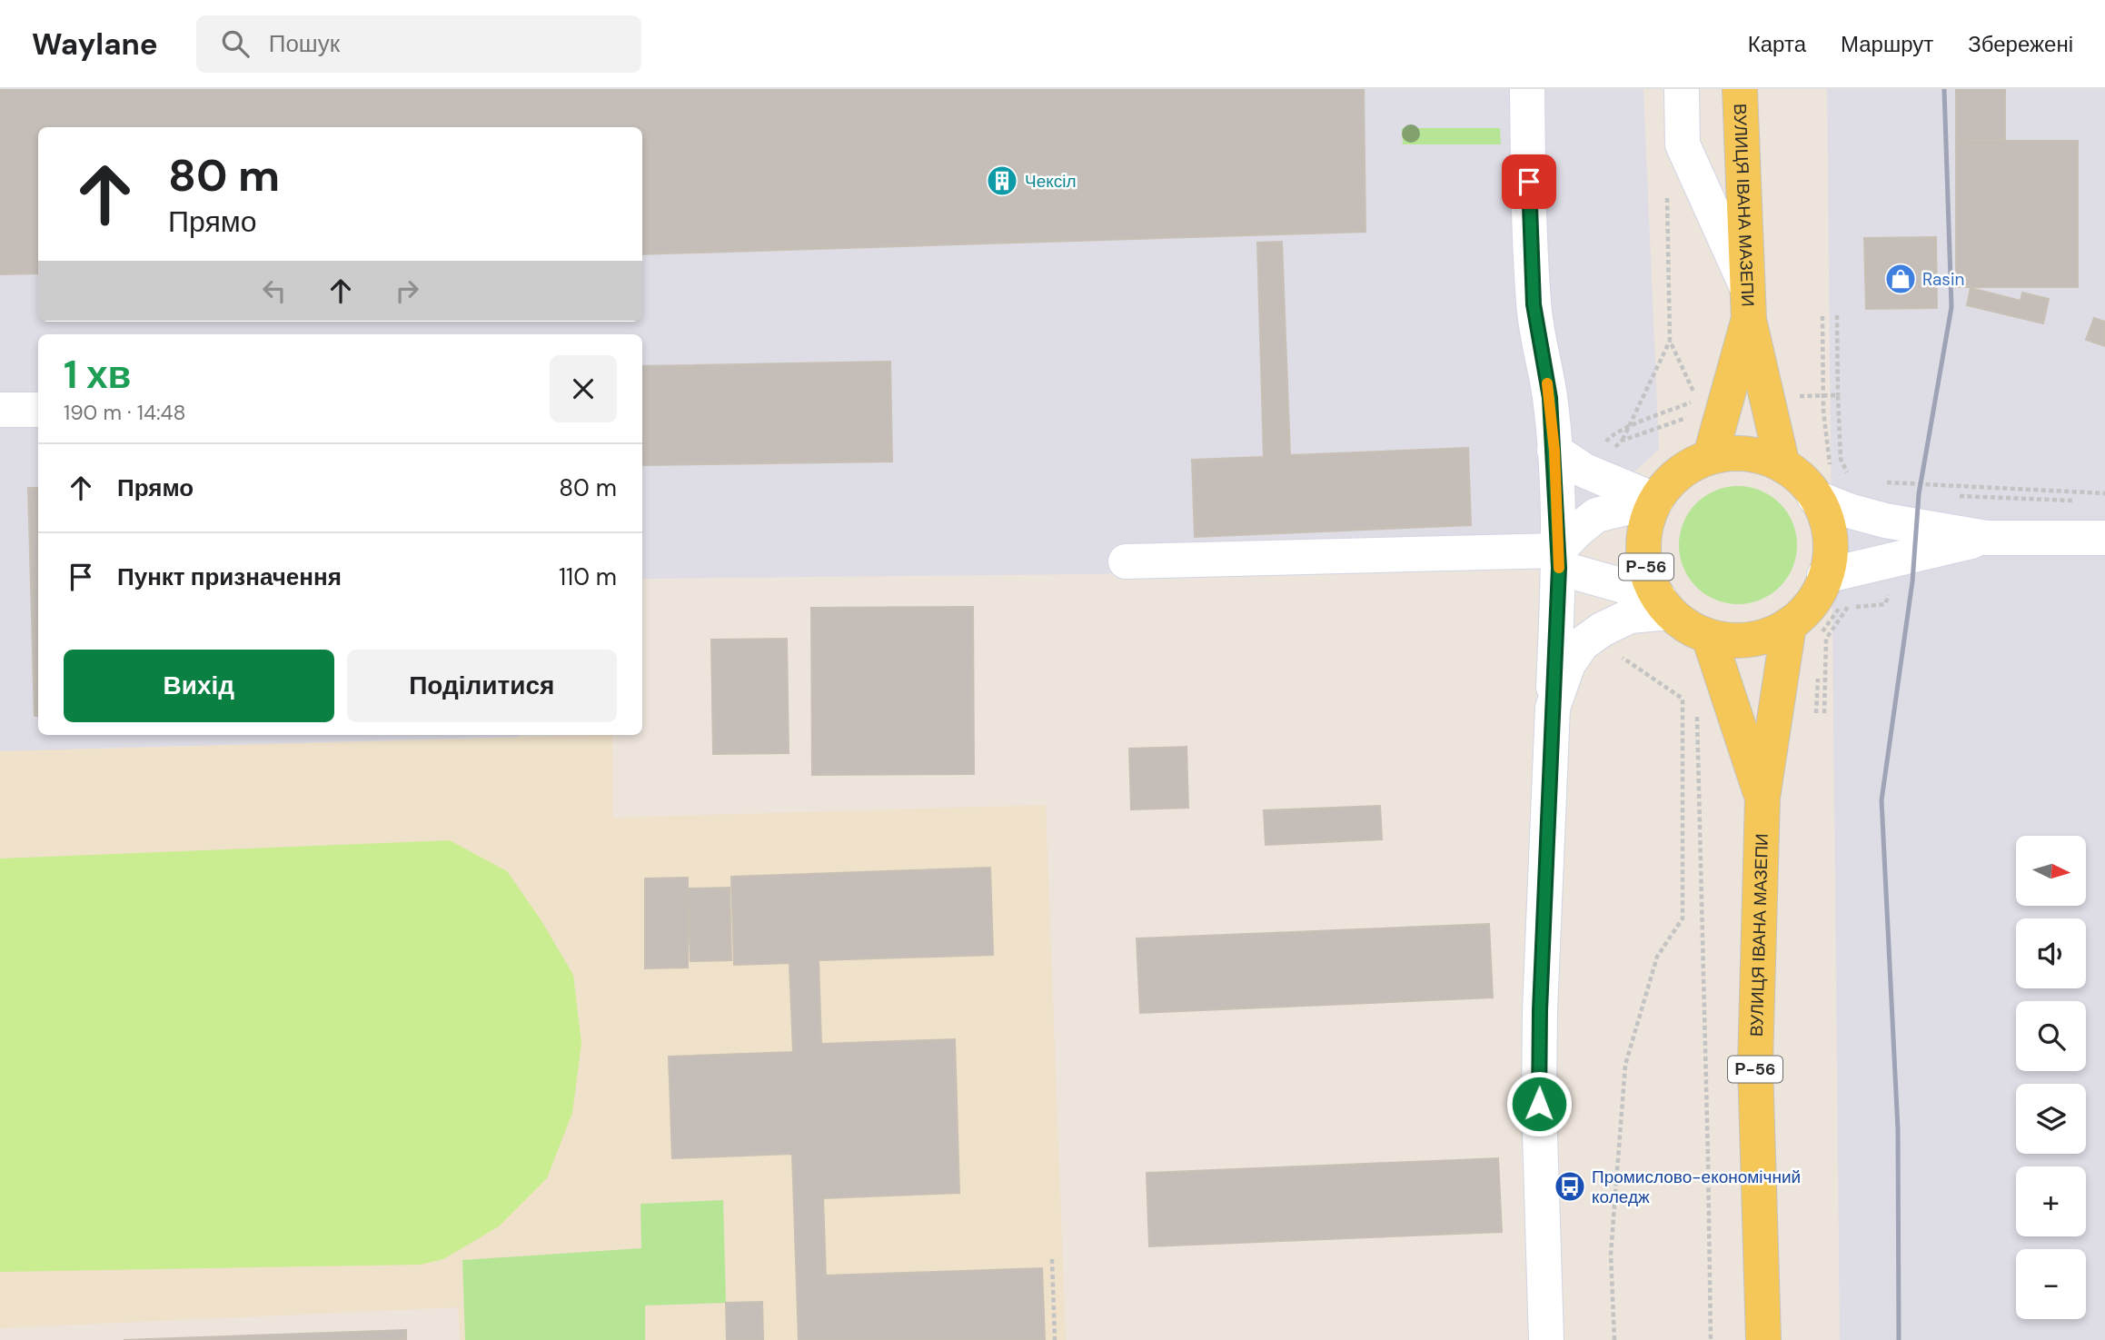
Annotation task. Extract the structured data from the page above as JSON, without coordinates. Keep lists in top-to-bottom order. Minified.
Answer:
{"streets":{"main road":["ВУЛИЦЯ ІВАНА МАЗЕПИ","Р-56"]},"crossings":[["ВУЛИЦЯ ІВАНА МАЗЕПИ","Р-56"]],"places":{"building":["Чексіл"],"shop":["Rasin"],"bus stop":["Промислово-економічний коледж"]},"north":"right","page":{"header":"Waylane","search":"Пошук","nav":["Карта","Маршрут","Збережені"],"turn":["80 m","Прямо"],"heading":["1 хв","190 m · 14:48"],"list":[{"name":"Прямо","value":"80 m"},{"name":"Пункт призначення","value":"110 m"}],"buttons":["Вихід","Поділитися"],"map_buttons":["+","−"]}}
